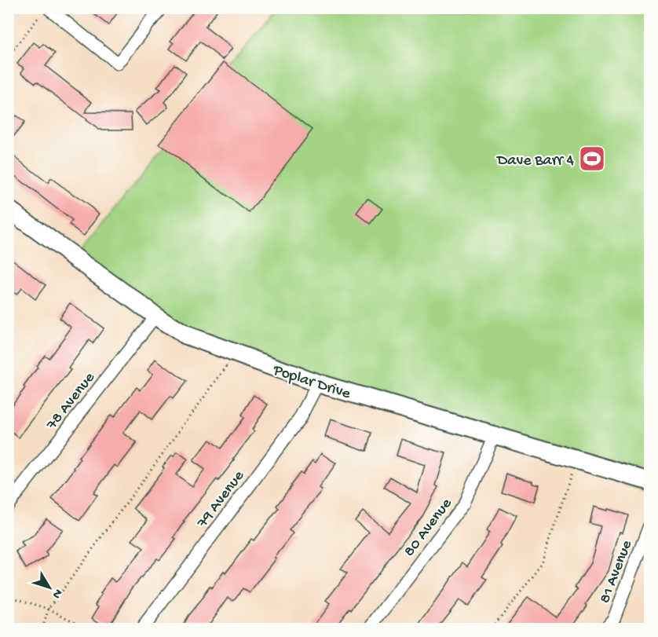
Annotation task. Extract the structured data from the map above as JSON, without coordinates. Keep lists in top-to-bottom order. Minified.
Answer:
{"streets":{"street":["Poplar Drive","78 Avenue","79 Avenue","80 Avenue","81 Avenue"]},"crossings":[["Poplar Drive","78 Avenue"],["Poplar Drive","79 Avenue"],["Poplar Drive","80 Avenue"]],"places":{"sports":["Dave Barr 4"]},"north":"bottom right"}
